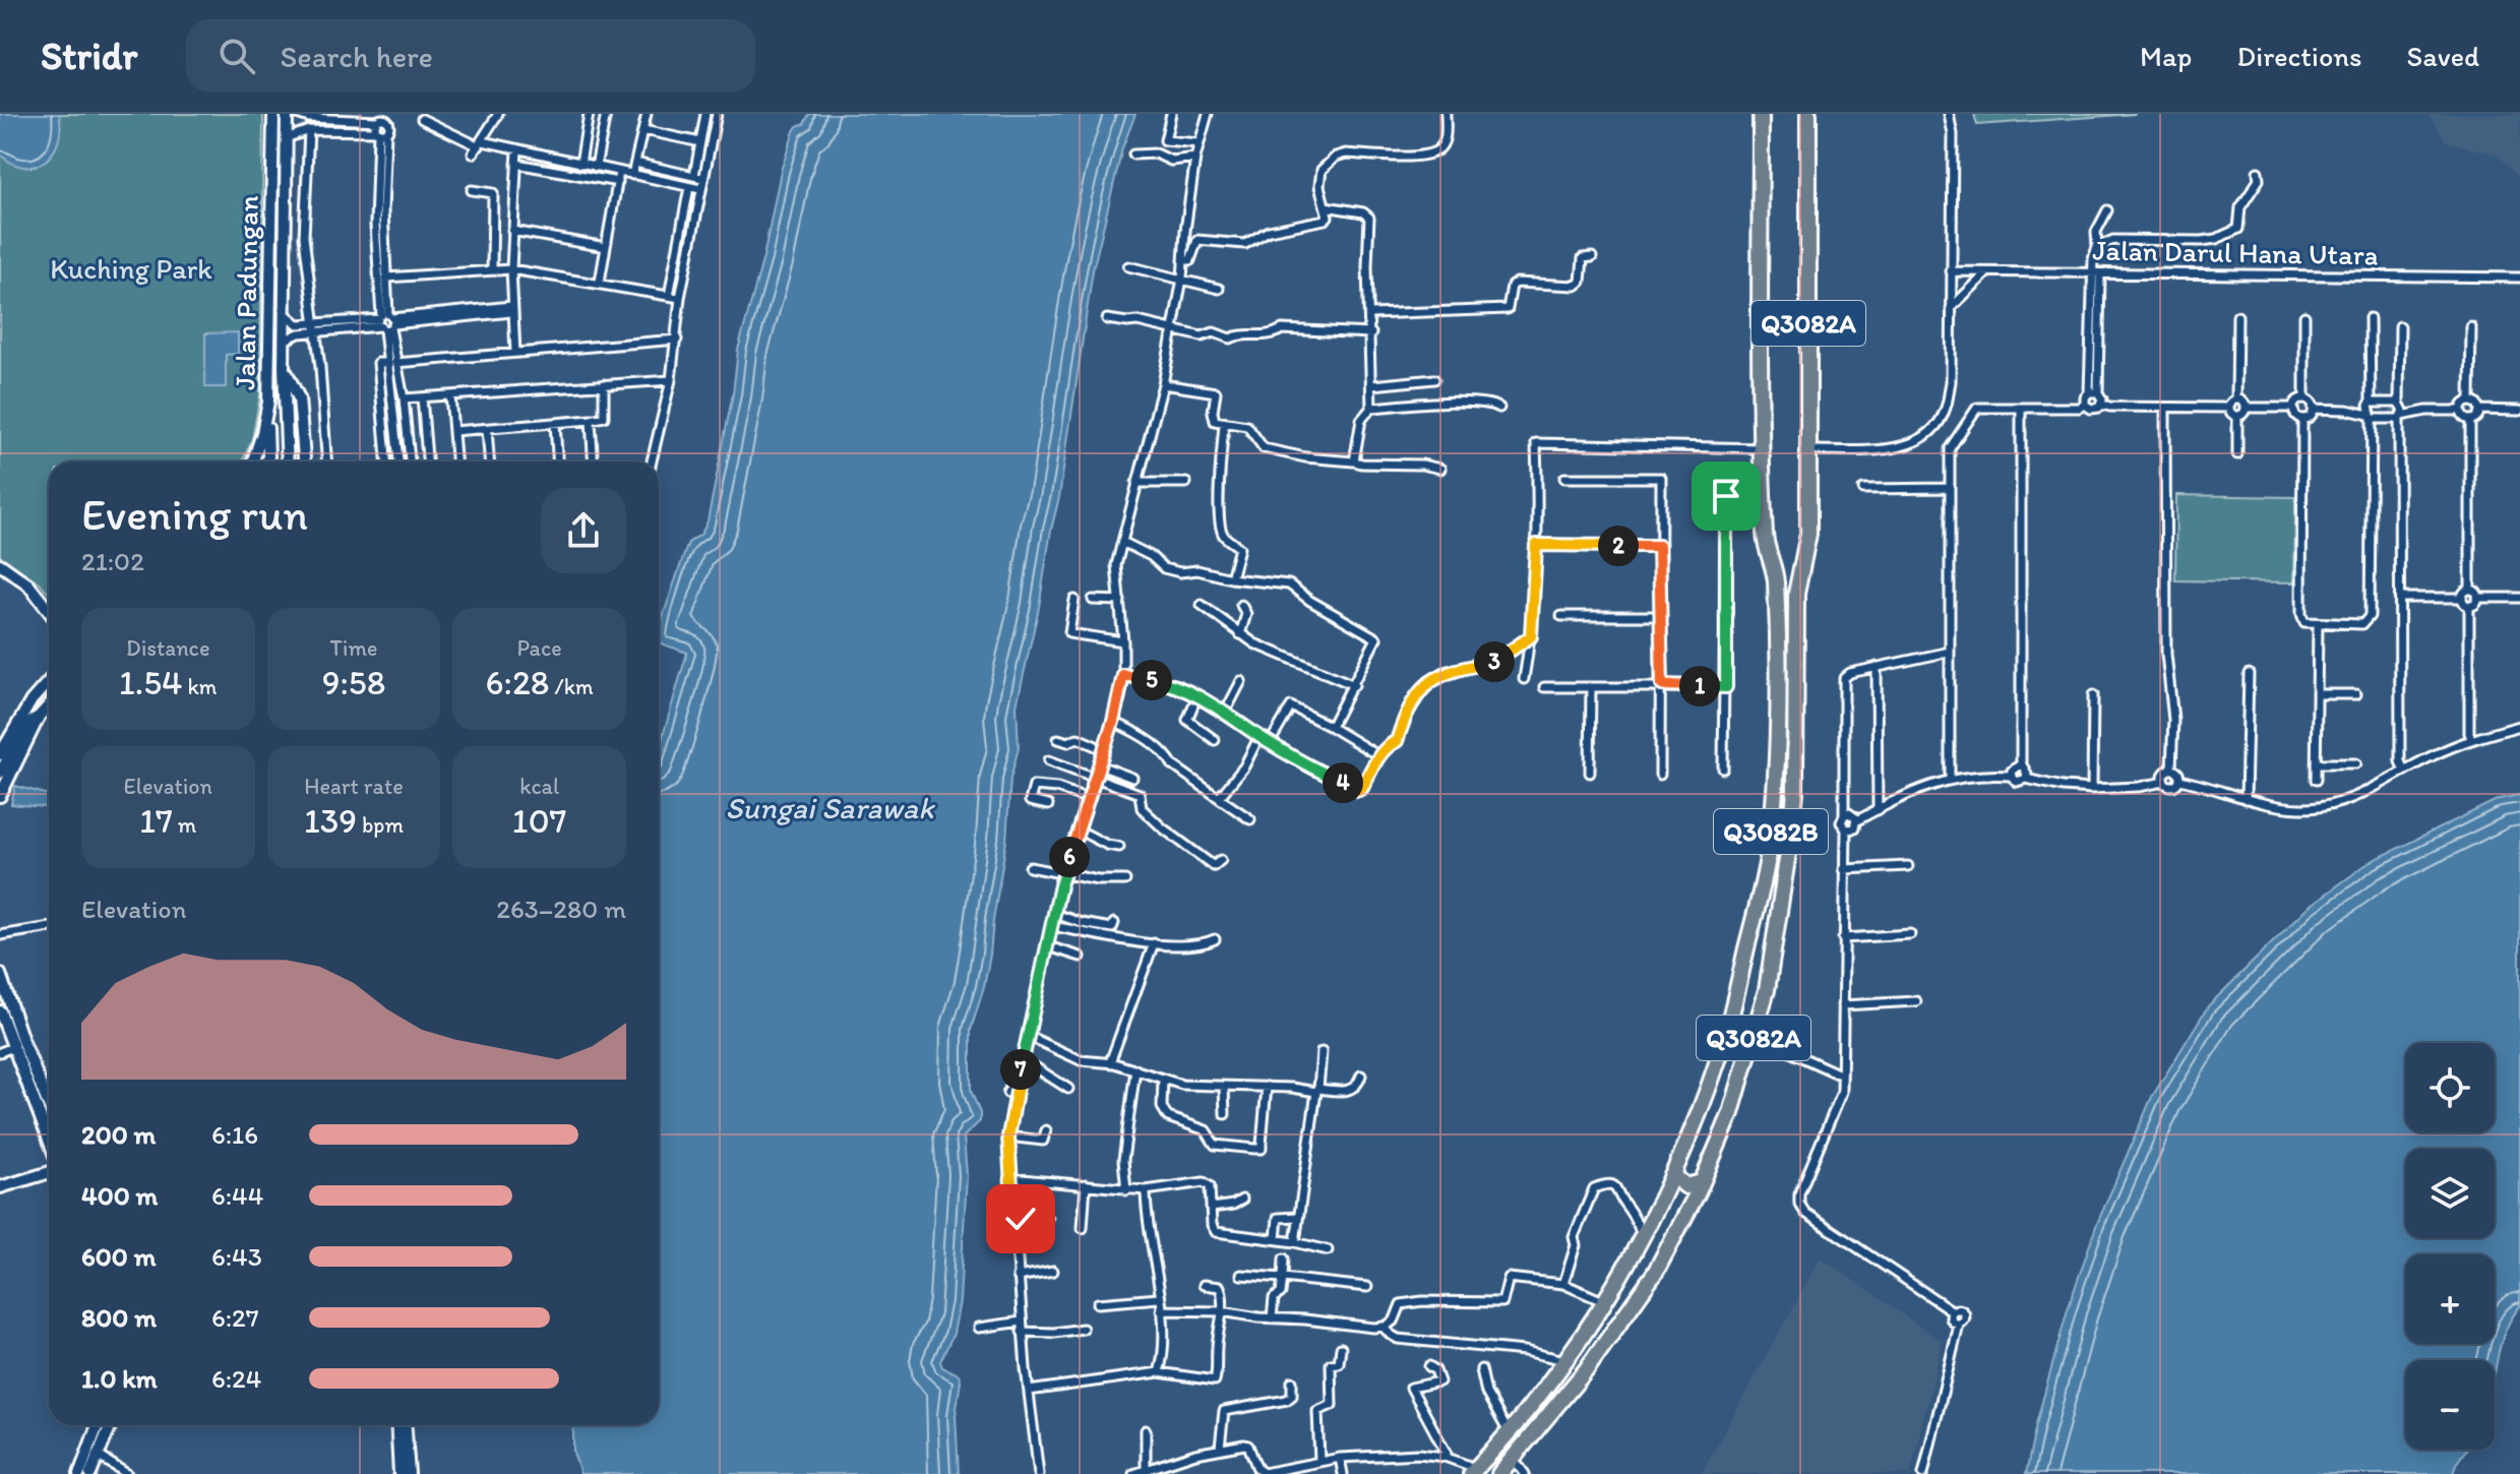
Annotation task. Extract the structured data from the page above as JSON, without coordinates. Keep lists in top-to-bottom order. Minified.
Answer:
{"streets":{"highway":["Q3082A","Q3082B"],"main road":["Jalan Padungan"],"street":["Jalan Darul Hana Utara"]},"water":["Sungai Sarawak"],"parks":["Kuching Park"],"page":{"header":"Stridr","search":"Search here","nav":["Map","Directions","Saved"],"heading":["Evening run","21:02"],"pins":["2","3","5","1","4","6","7"],"stats":[["Distance","1.54 km"],["Time","9:58"],["Pace","6:28 /km"],["Elevation","17 m"],["Heart rate","139 bpm"],["kcal","107"]],"chart":["Elevation","263–280 m"],"map_buttons":["+","−"],"list":[{"name":"200 m","note":"6:16"},{"name":"400 m","note":"6:44"},{"name":"600 m","note":"6:43"},{"name":"800 m","note":"6:27"},{"name":"1.0 km","note":"6:24"}]}}
